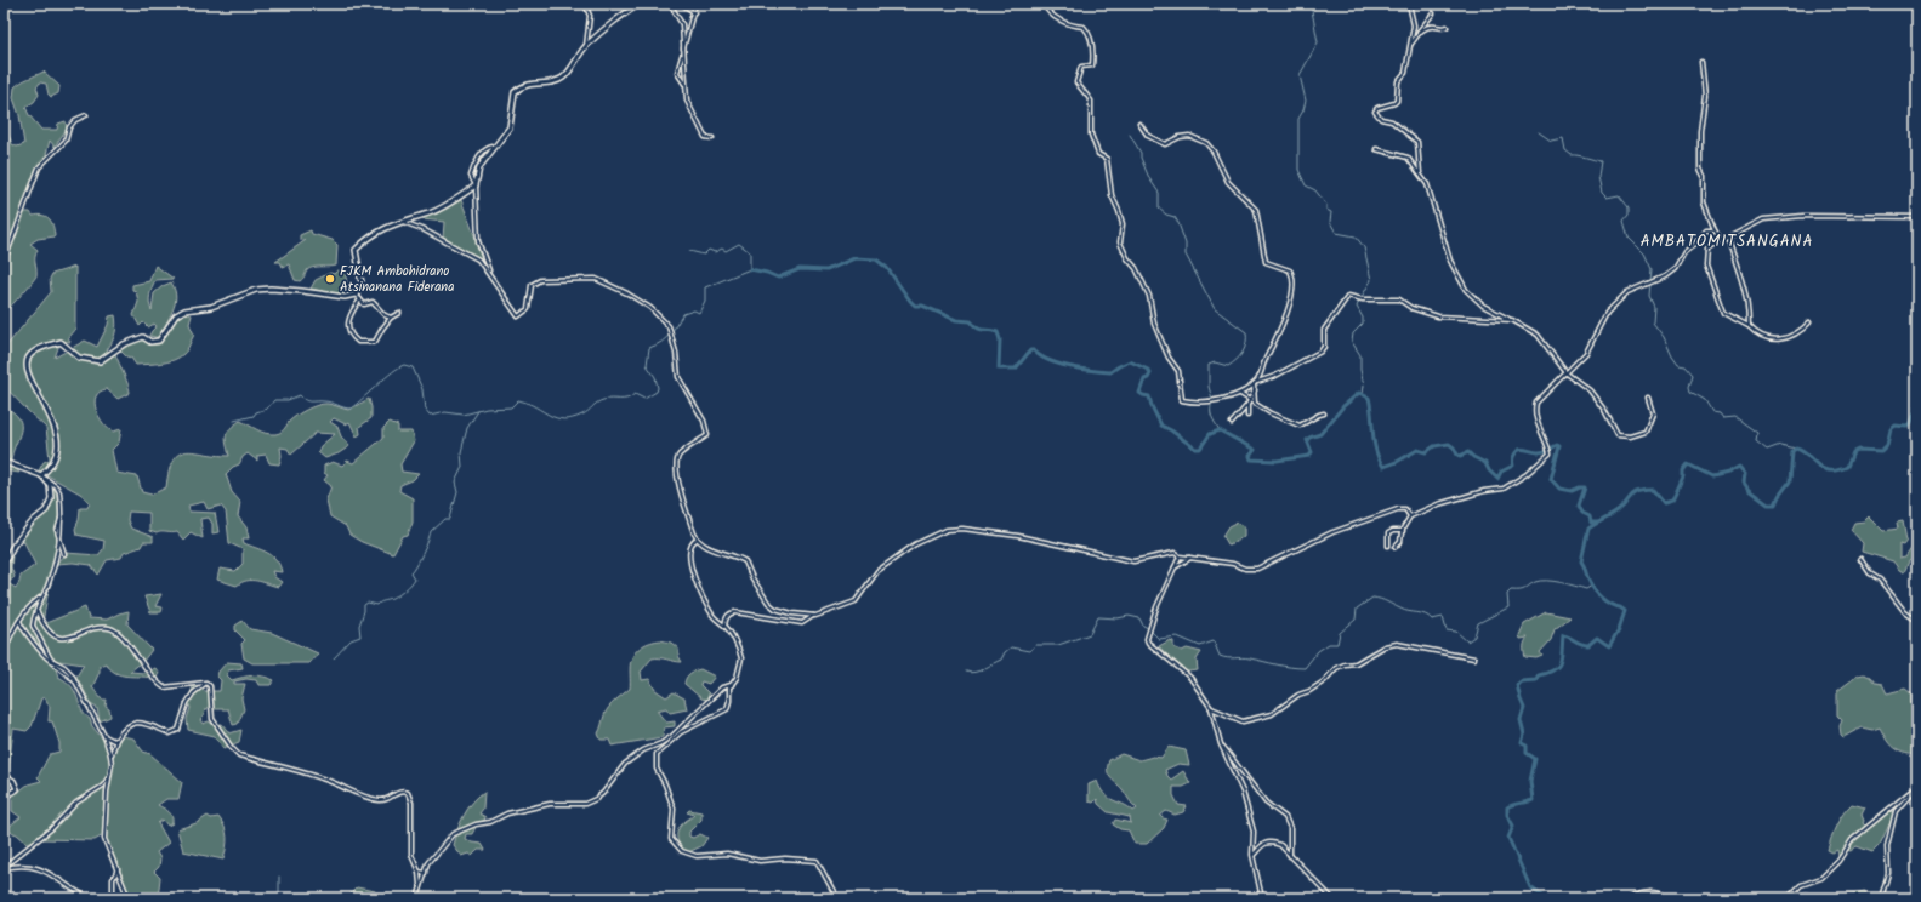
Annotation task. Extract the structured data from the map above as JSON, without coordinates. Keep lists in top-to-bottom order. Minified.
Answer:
{"districts":["AMBATOMITSANGANA"],"places":["FJKM Ambohidrano Atsinanana Fiderana"]}
